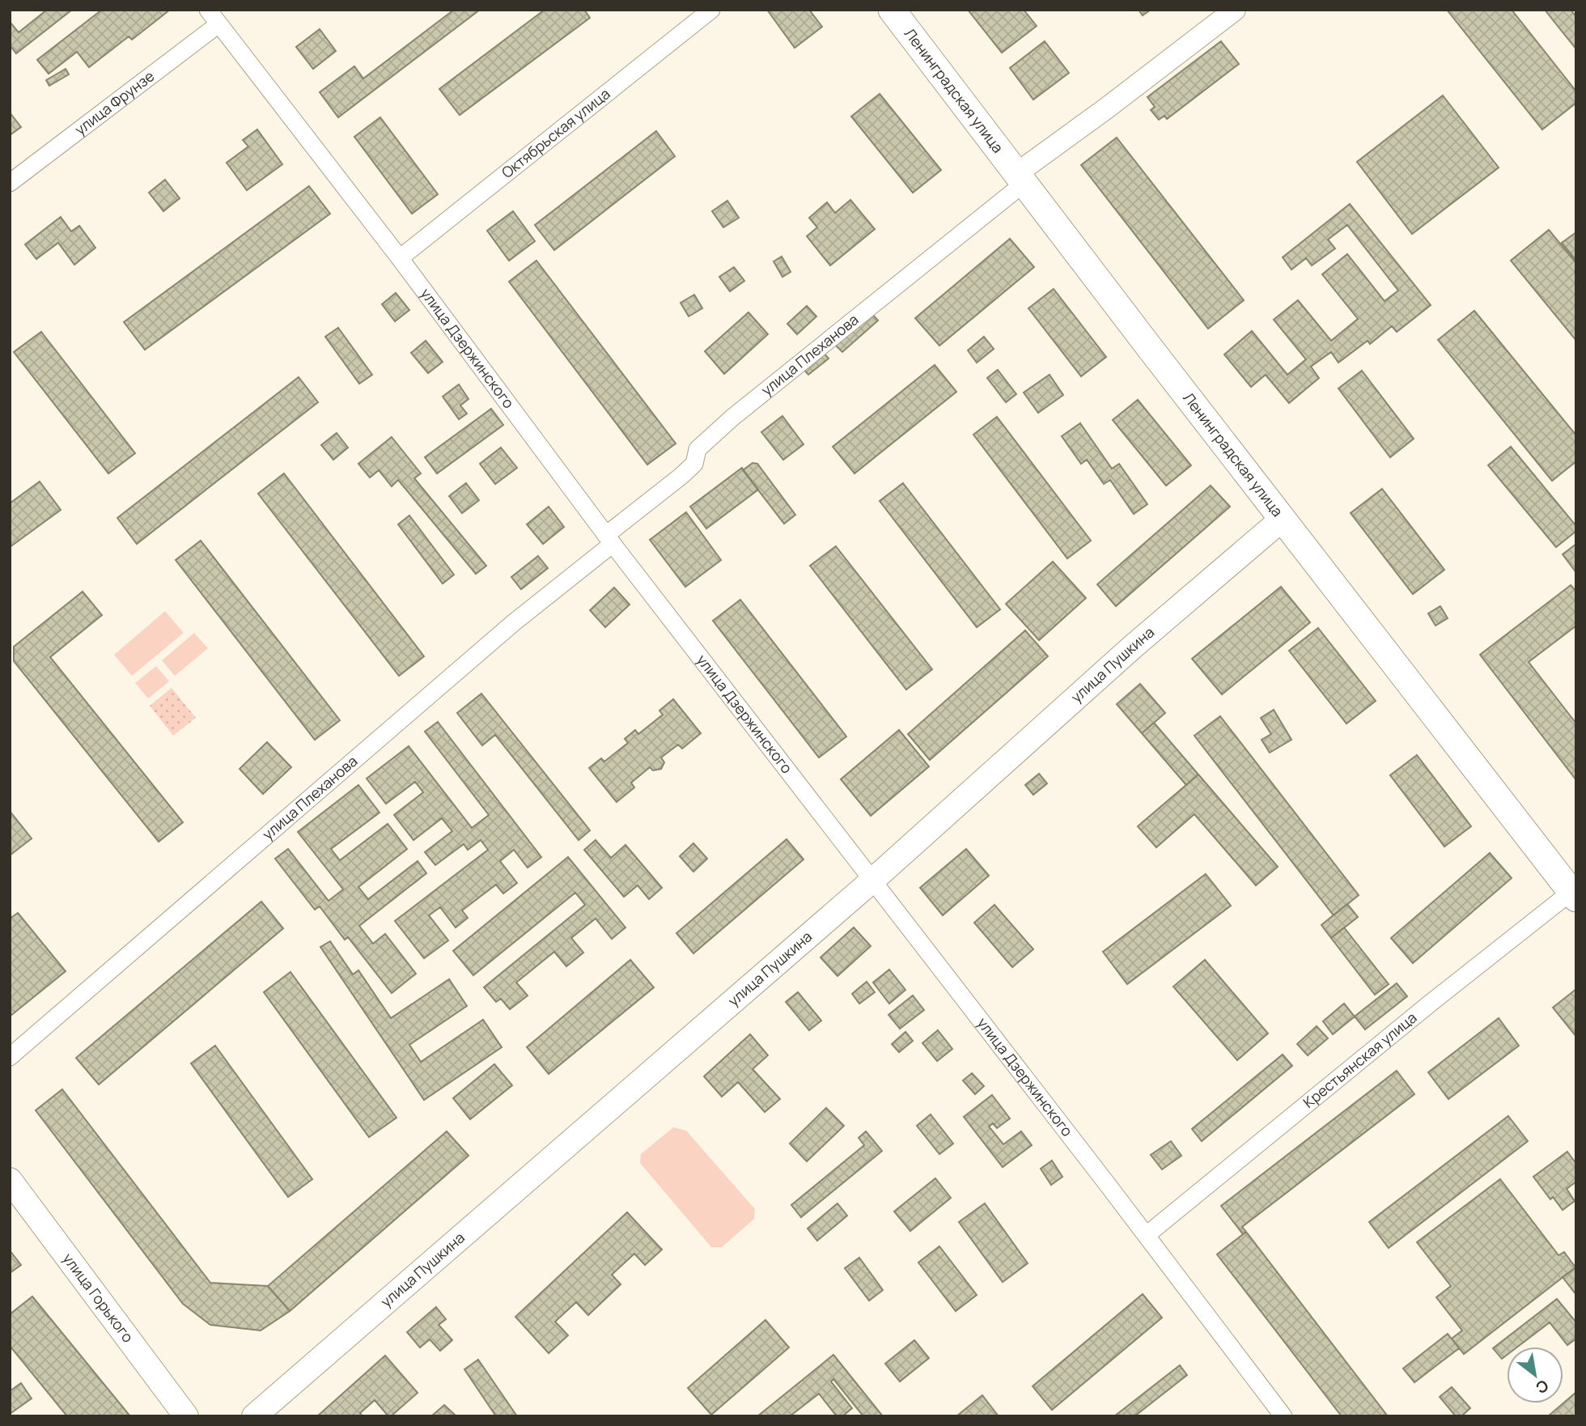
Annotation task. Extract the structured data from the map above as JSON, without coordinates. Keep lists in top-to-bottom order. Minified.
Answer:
{"streets":{"highway":["Ленинградская улица"],"main road":["улица Пушкина","улица Горького"],"street":["улица Фрунзе","Октябрьская улица","улица Дзержинского","улица Плеханова","Крестьянская улица"]},"crossings":[["Ленинградская улица","улица Плеханова"],["Ленинградская улица","улица Пушкина"],["Ленинградская улица","Крестьянская улица"],["улица Фрунзе","улица Дзержинского"],["Октябрьская улица","улица Дзержинского"],["улица Дзержинского","улица Плеханова"],["улица Дзержинского","улица Пушкина"],["улица Дзержинского","Крестьянская улица"]],"north":"bottom right"}
